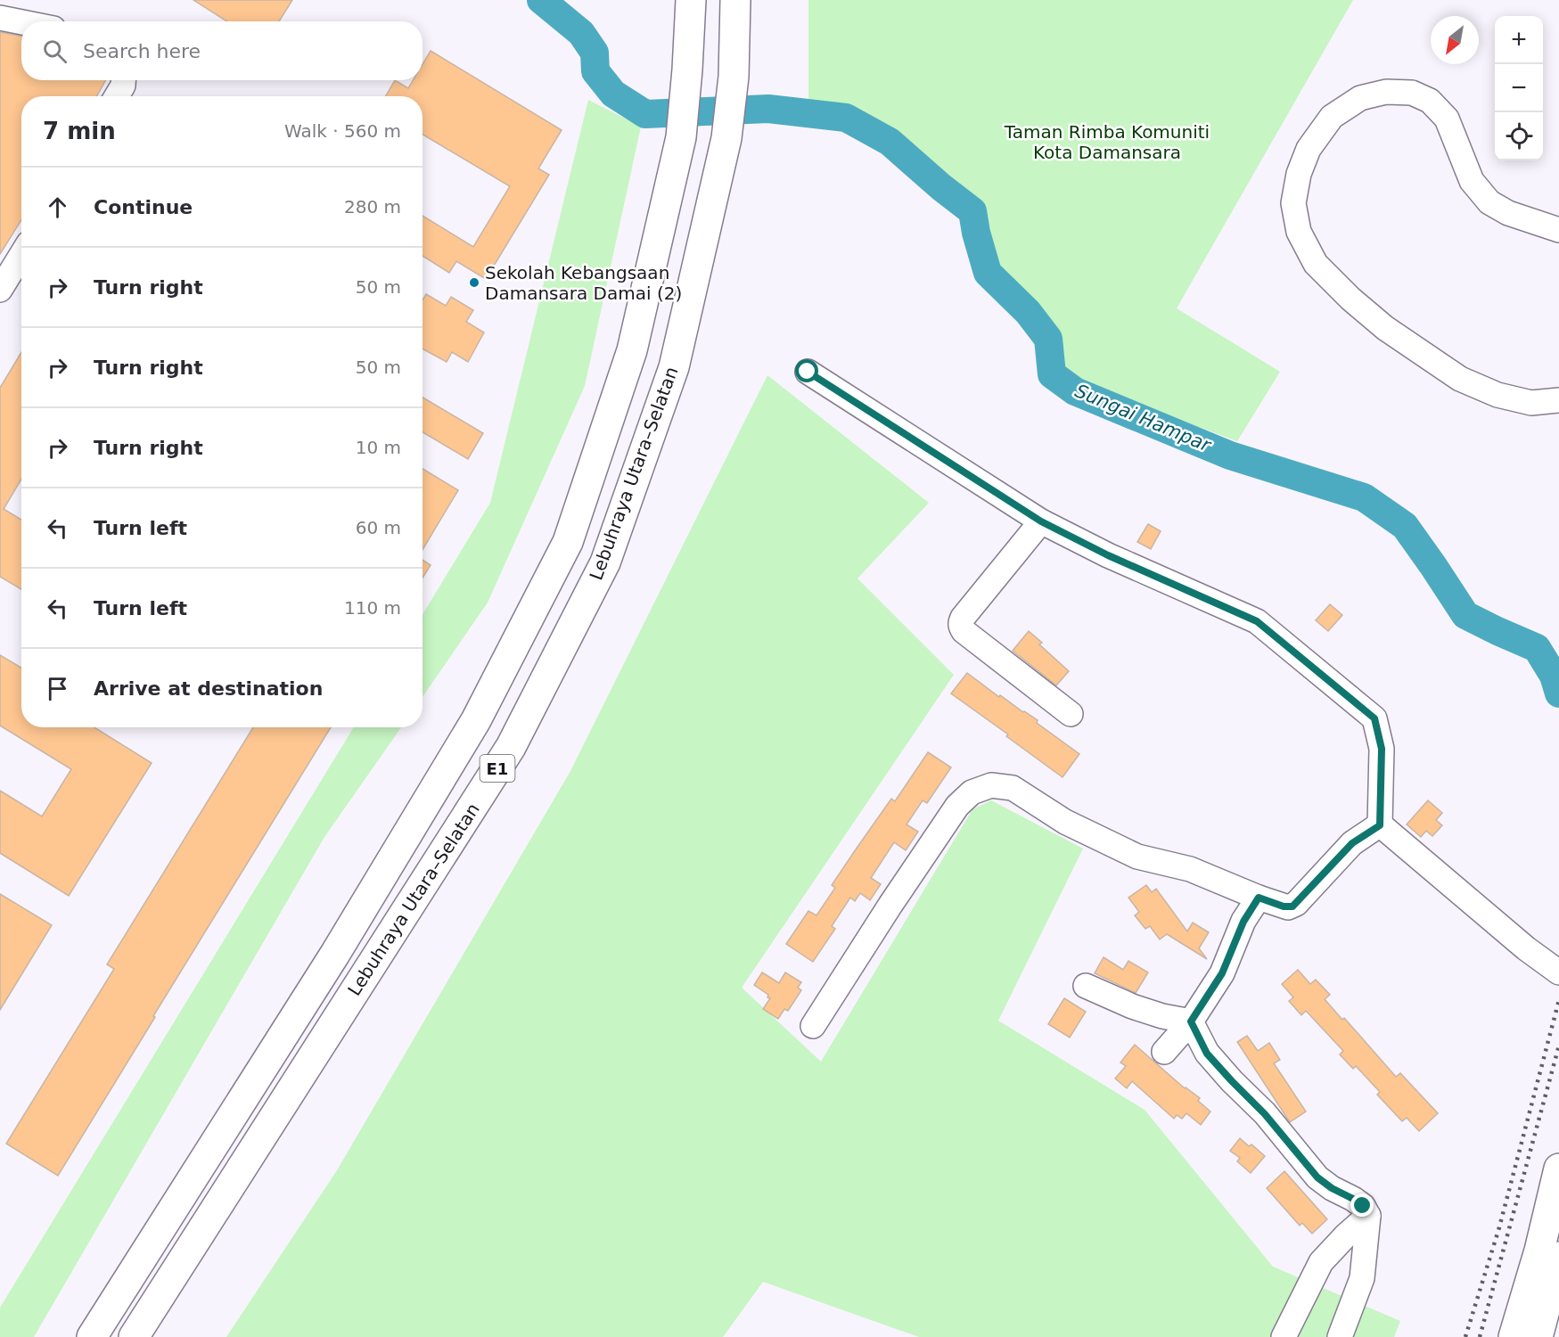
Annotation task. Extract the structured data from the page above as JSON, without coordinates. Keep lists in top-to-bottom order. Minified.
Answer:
{"streets":{"highway":["Lebuhraya Utara–Selatan","E1"]},"water":["Sungai Hampar"],"parks":["Taman Rimba Komuniti Kota Damansara"],"places":["Sekolah Kebangsaan Damansara Damai (2)"],"north":"bottom left","page":{"map_buttons":["+","−"],"search":"Search here","heading":["7 min","Walk · 560 m"],"list":[["Continue","280 m"],["Turn right","50 m"],["Turn right","50 m"],["Turn right","10 m"],["Turn left","60 m"],["Turn left","110 m"],"Arrive at destination"]}}
